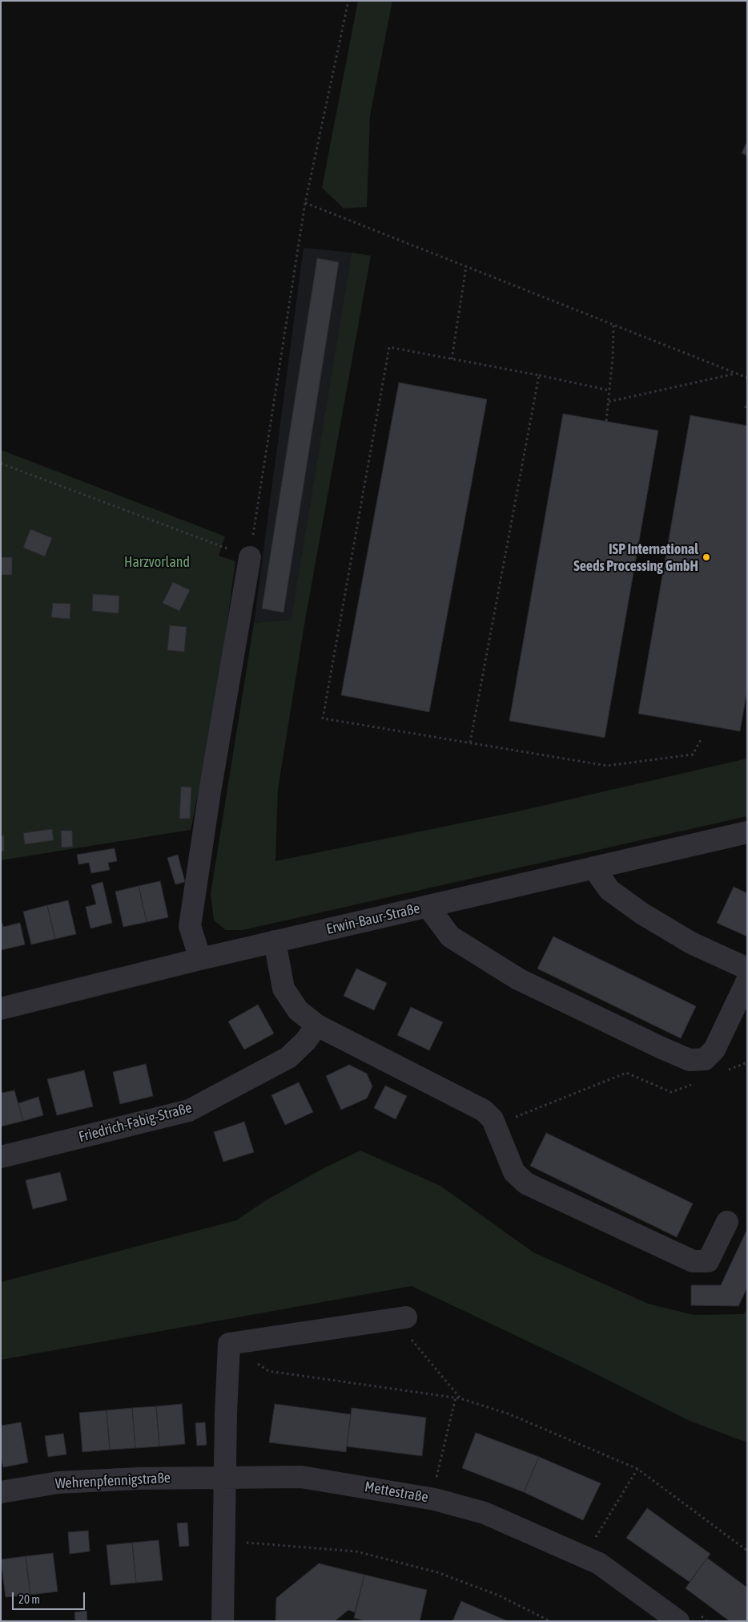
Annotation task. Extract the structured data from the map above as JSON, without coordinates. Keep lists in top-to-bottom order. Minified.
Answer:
{"streets":{"street":["Erwin-Baur-Straße","Friedrich-Fabig-Straße","Wehrenpfennigstraße","Mettestraße"]},"crossings":[["Wehrenpfennigstraße","Mettestraße"]],"parks":["Harzvorland"],"places":["ISP International Seeds Processing GmbH"],"scale_bar":"20 m"}
